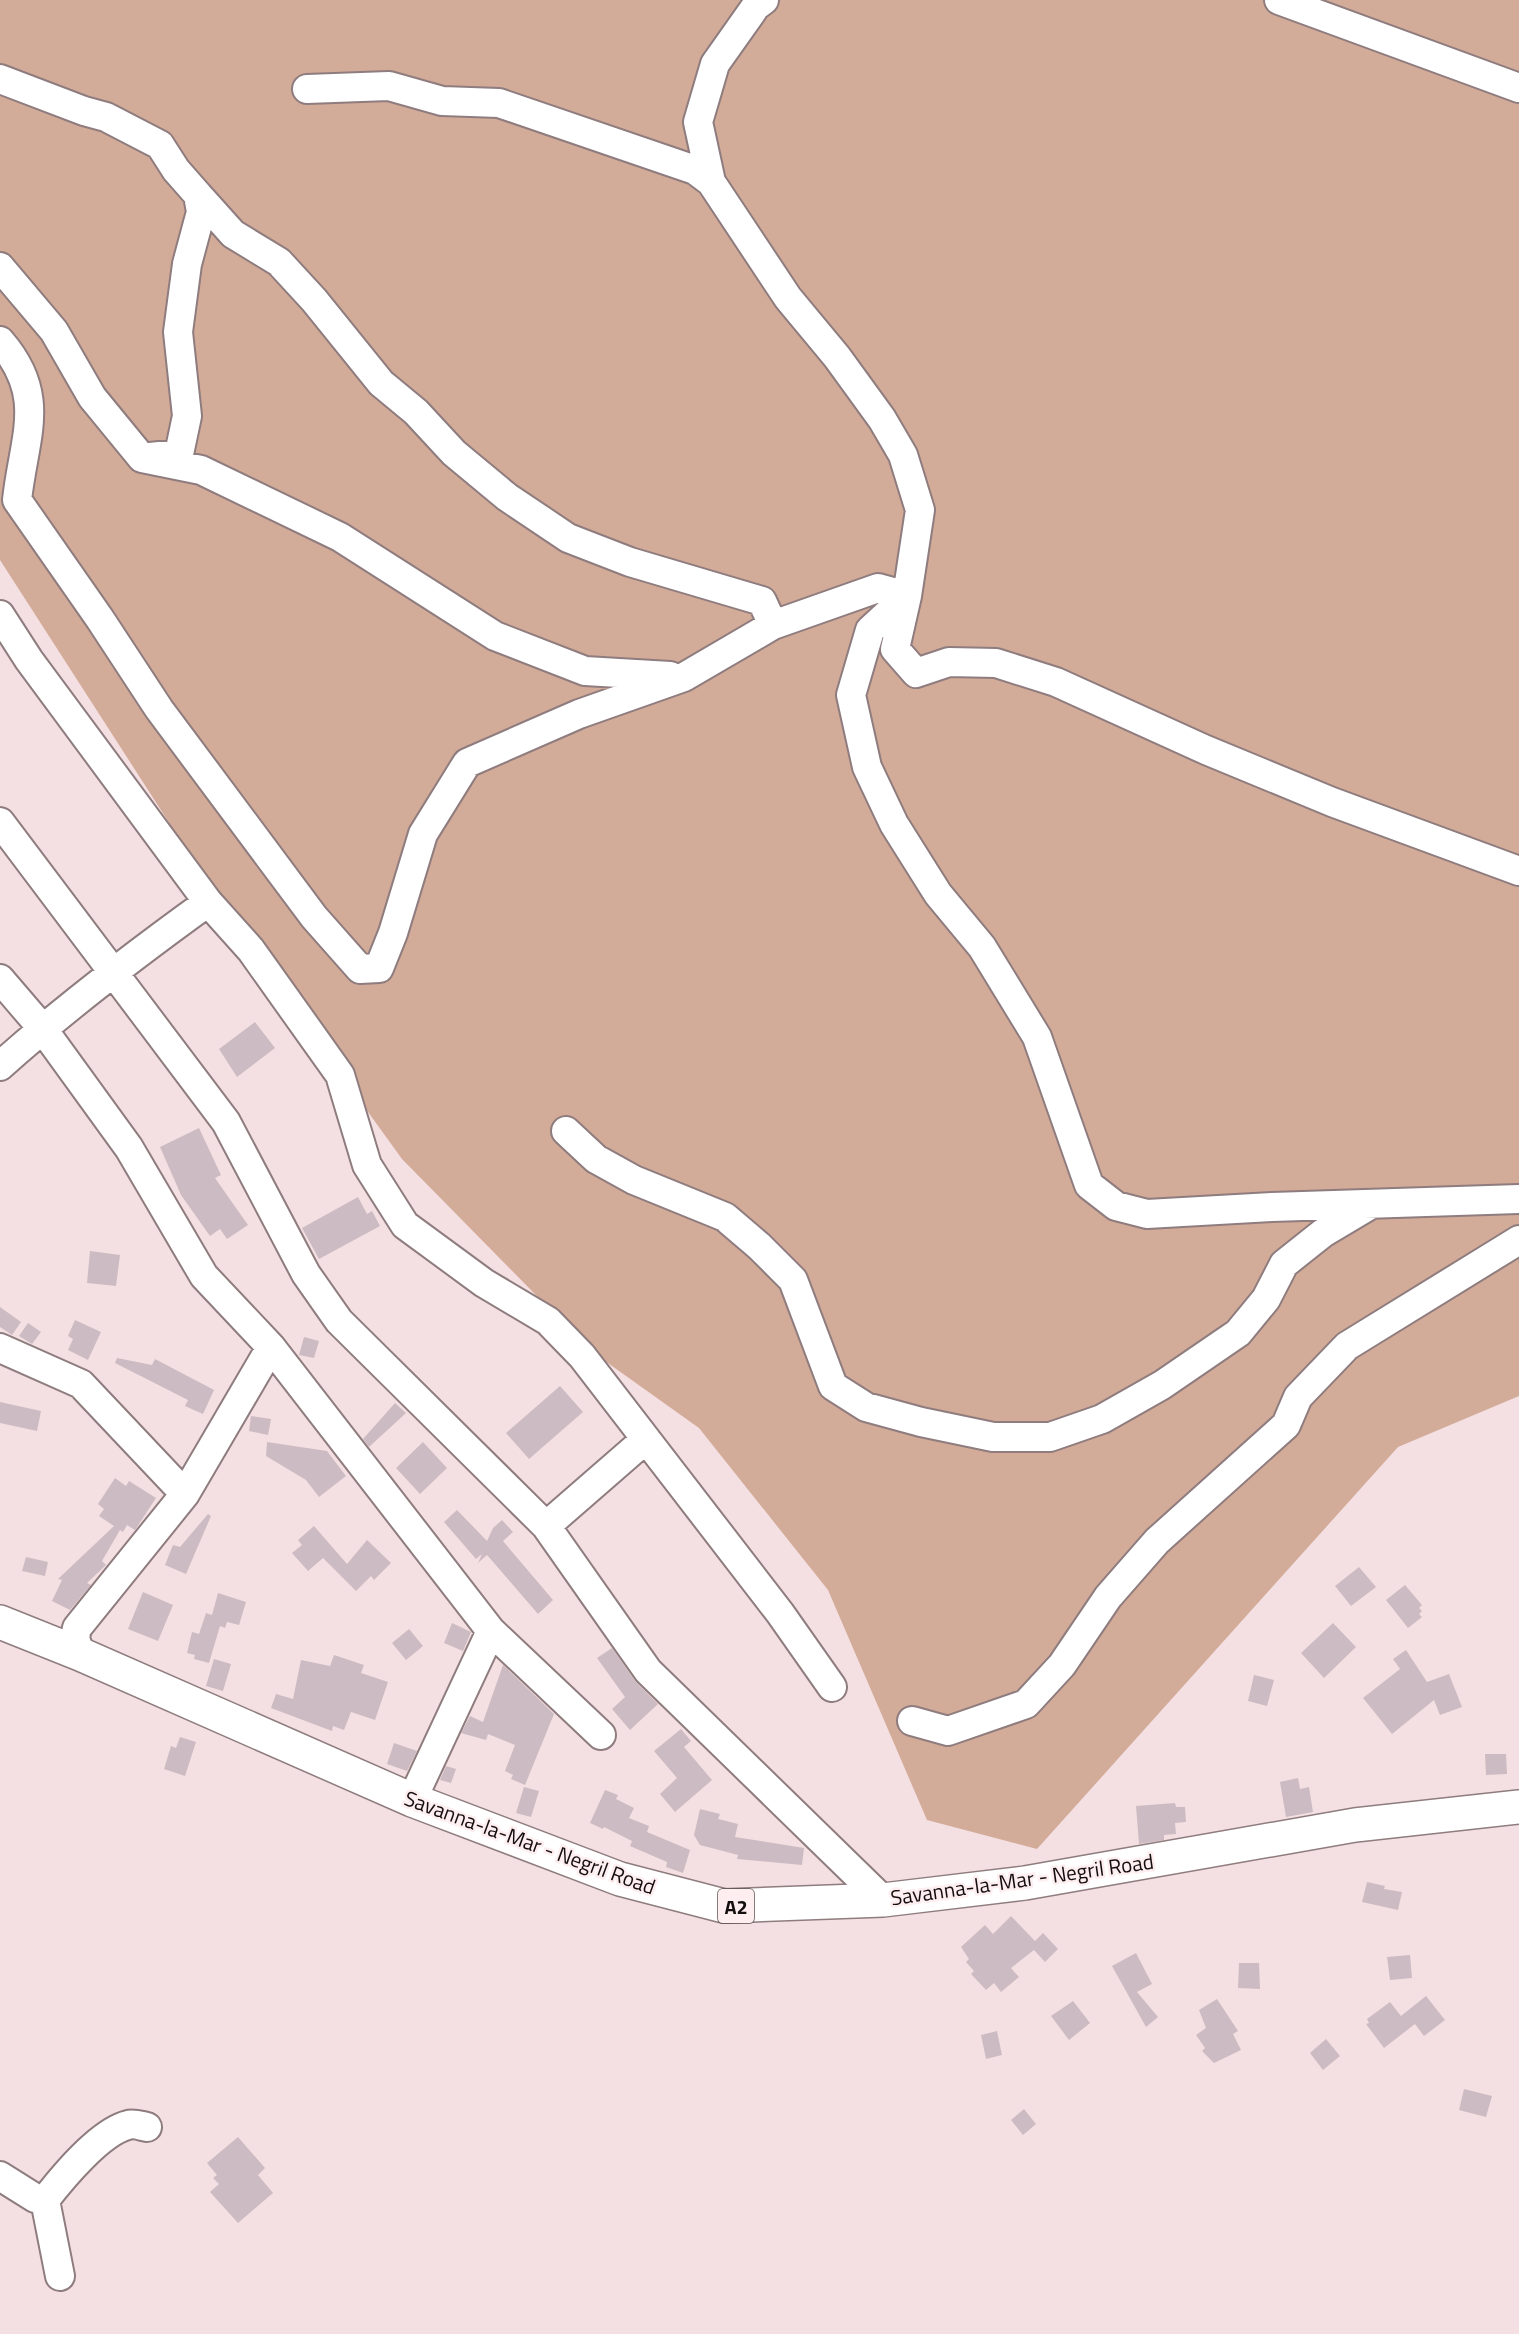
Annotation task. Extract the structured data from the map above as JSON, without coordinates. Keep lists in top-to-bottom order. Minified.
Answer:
{"streets":{"main road":["Savanna-la-Mar - Negril Road","A2"]}}
